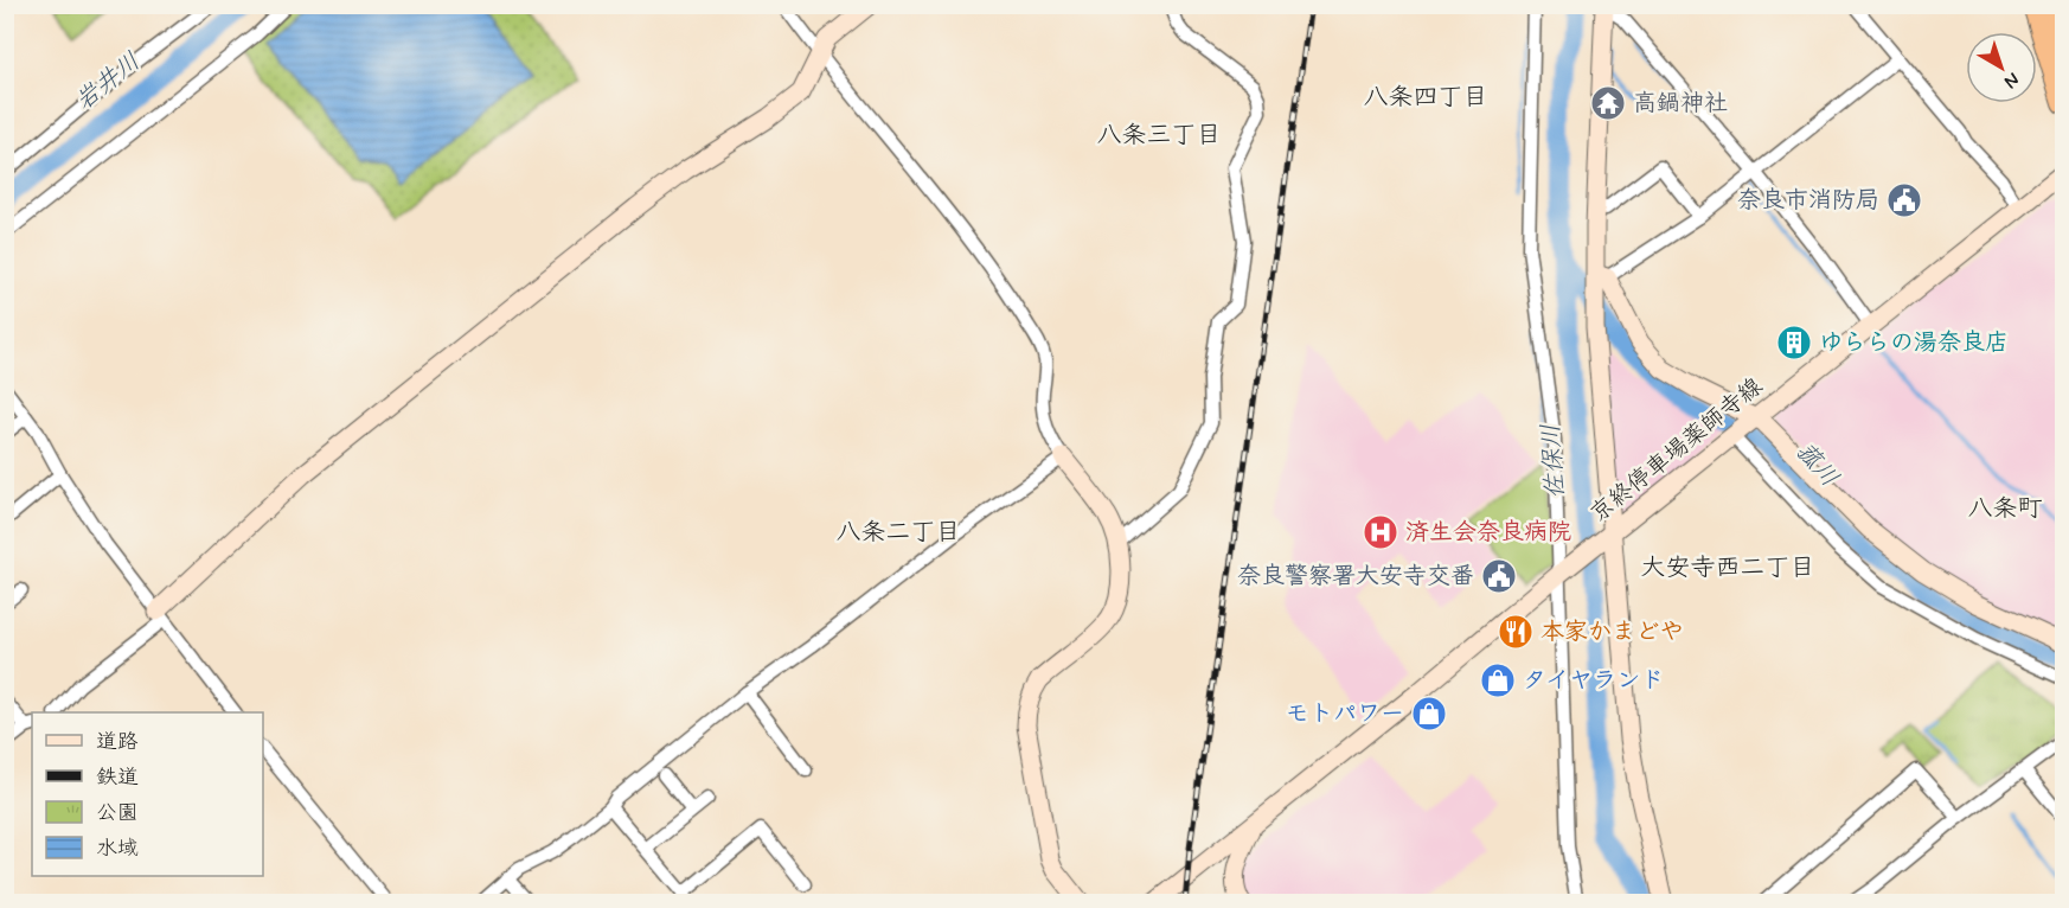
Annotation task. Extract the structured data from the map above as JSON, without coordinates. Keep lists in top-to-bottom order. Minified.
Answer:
{"streets":{"street":["京終停車場薬師寺線"]},"districts":["八条四丁目","八条三丁目","八条町","八条二丁目","大安寺西二丁目"],"water":["岩井川","佐保川","菰川"],"places":{"temple":["高鍋神社"],"public building":["奈良市消防局","奈良警察署大安寺交番"],"building":["ゆららの湯奈良店"],"hospital":["済生会奈良病院"],"restaurant":["本家かまどや"],"shop":["タイヤランド","モトパワー"]},"legend":["道路","鉄道","公園","水域"],"north":"bottom right"}
